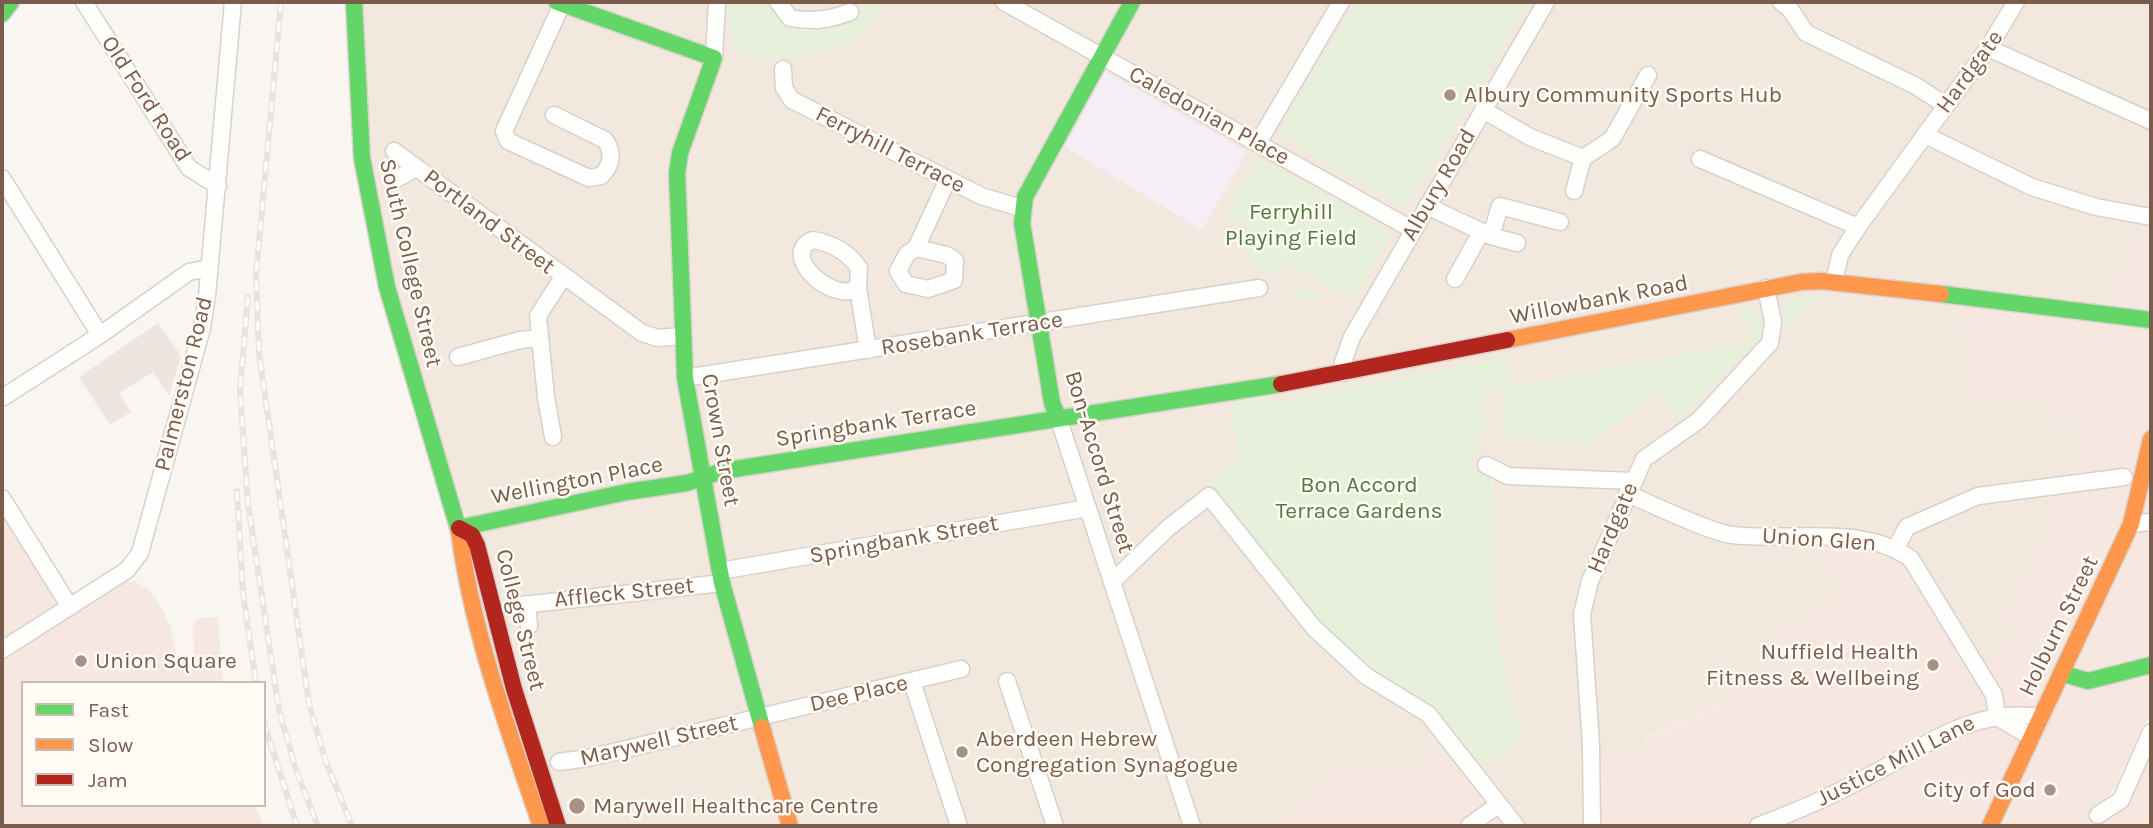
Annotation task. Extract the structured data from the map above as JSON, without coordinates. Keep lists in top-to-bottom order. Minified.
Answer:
{"streets":{"street":["Hardgate","Old Ford Road","Caledonian Place","Ferryhill Terrace","Albury Road","Portland Street","South College Street","Willowbank Road","Rosebank Terrace","Palmerston Road","Springbank Terrace","Crown Street","Bon-Accord Street","Wellington Place","Springbank Street","Union Glen","Affleck Street","College Street","Holburn Street","Dee Place","Marywell Street","Justice Mill Lane"]},"crossings":[["Hardgate","Willowbank Road"],["Hardgate","Union Glen"],["Old Ford Road","Palmerston Road"],["Caledonian Place","Albury Road"],["Ferryhill Terrace","Bon-Accord Street"],["Albury Road","Willowbank Road"],["Portland Street","Crown Street"],["South College Street","Wellington Place"],["South College Street","College Street"],["Willowbank Road","Springbank Terrace"],["Willowbank Road","Bon-Accord Street"],["Rosebank Terrace","Crown Street"],["Springbank Terrace","Crown Street"],["Springbank Terrace","Bon-Accord Street"],["Springbank Terrace","Wellington Place"],["Crown Street","Wellington Place"],["Crown Street","Springbank Street"],["Crown Street","Affleck Street"],["Crown Street","Dee Place"],["Crown Street","Marywell Street"],["Bon-Accord Street","Springbank Street"],["Wellington Place","College Street"],["Springbank Street","Affleck Street"],["Holburn Street","Justice Mill Lane"],["Dee Place","Marywell Street"]],"parks":["Ferryhill Playing Field","Bon Accord Terrace Gardens"],"places":["Albury Community Sports Hub","Union Square","Nuffield Health Fitness & Wellbeing","Aberdeen Hebrew Congregation Synagogue","City of God","Marywell Healthcare Centre"],"legend":["Fast","Slow","Jam"]}
